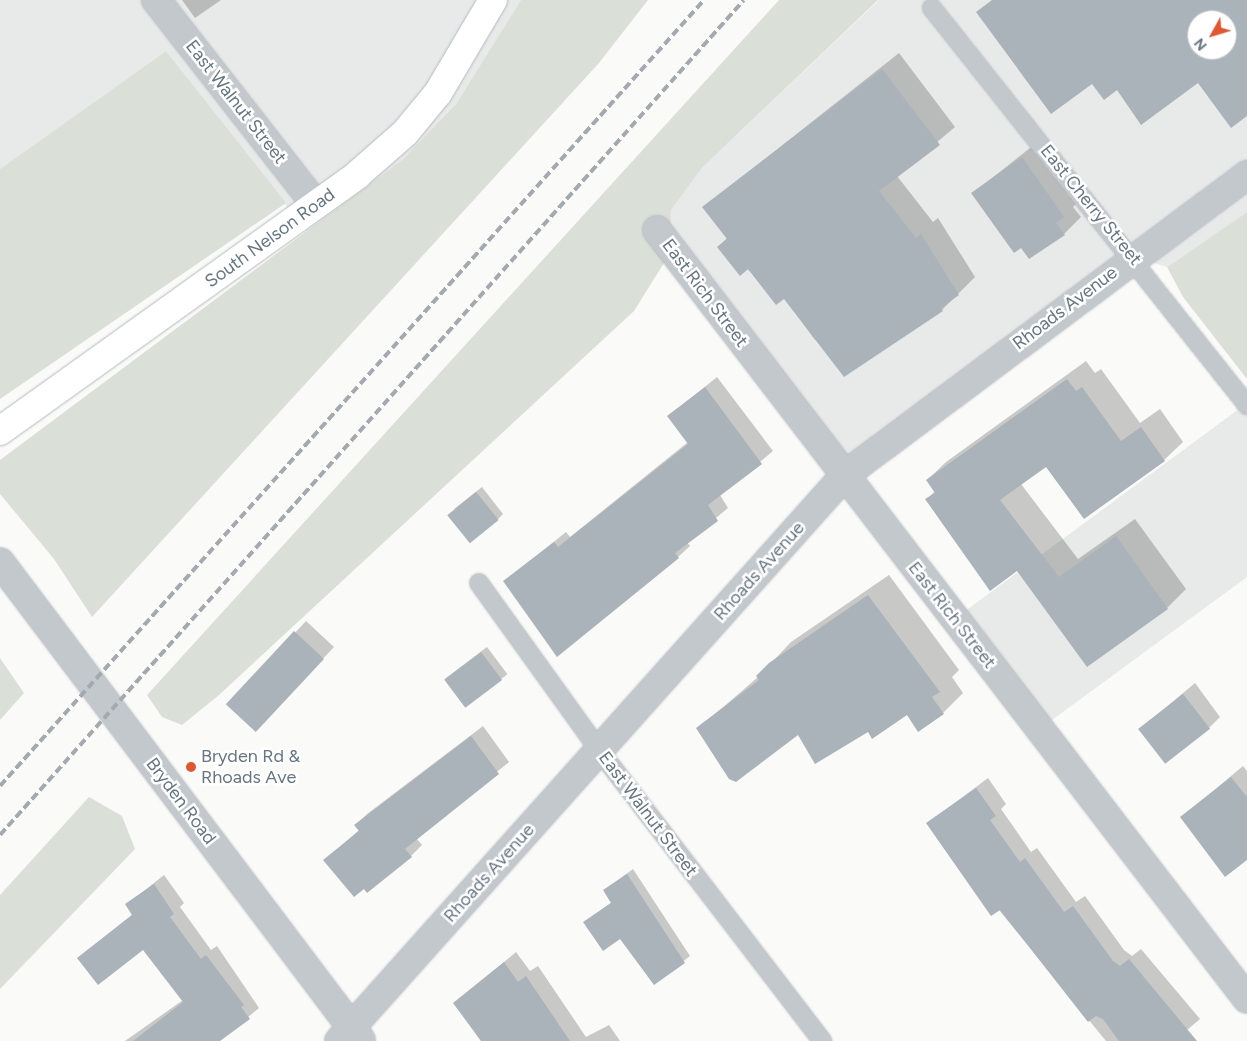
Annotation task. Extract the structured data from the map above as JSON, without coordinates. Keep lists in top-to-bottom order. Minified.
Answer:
{"streets":{"main road":["South Nelson Road"],"street":["East Walnut Street","East Rich Street","Rhoads Avenue","Bryden Road"],"lane":["East Cherry Street"]},"crossings":[["East Walnut Street","South Nelson Road"],["East Walnut Street","Rhoads Avenue"],["East Cherry Street","Rhoads Avenue"],["East Rich Street","Rhoads Avenue"],["Rhoads Avenue","Bryden Road"]],"places":["Bryden Rd & Rhoads Ave"],"north":"bottom left"}
